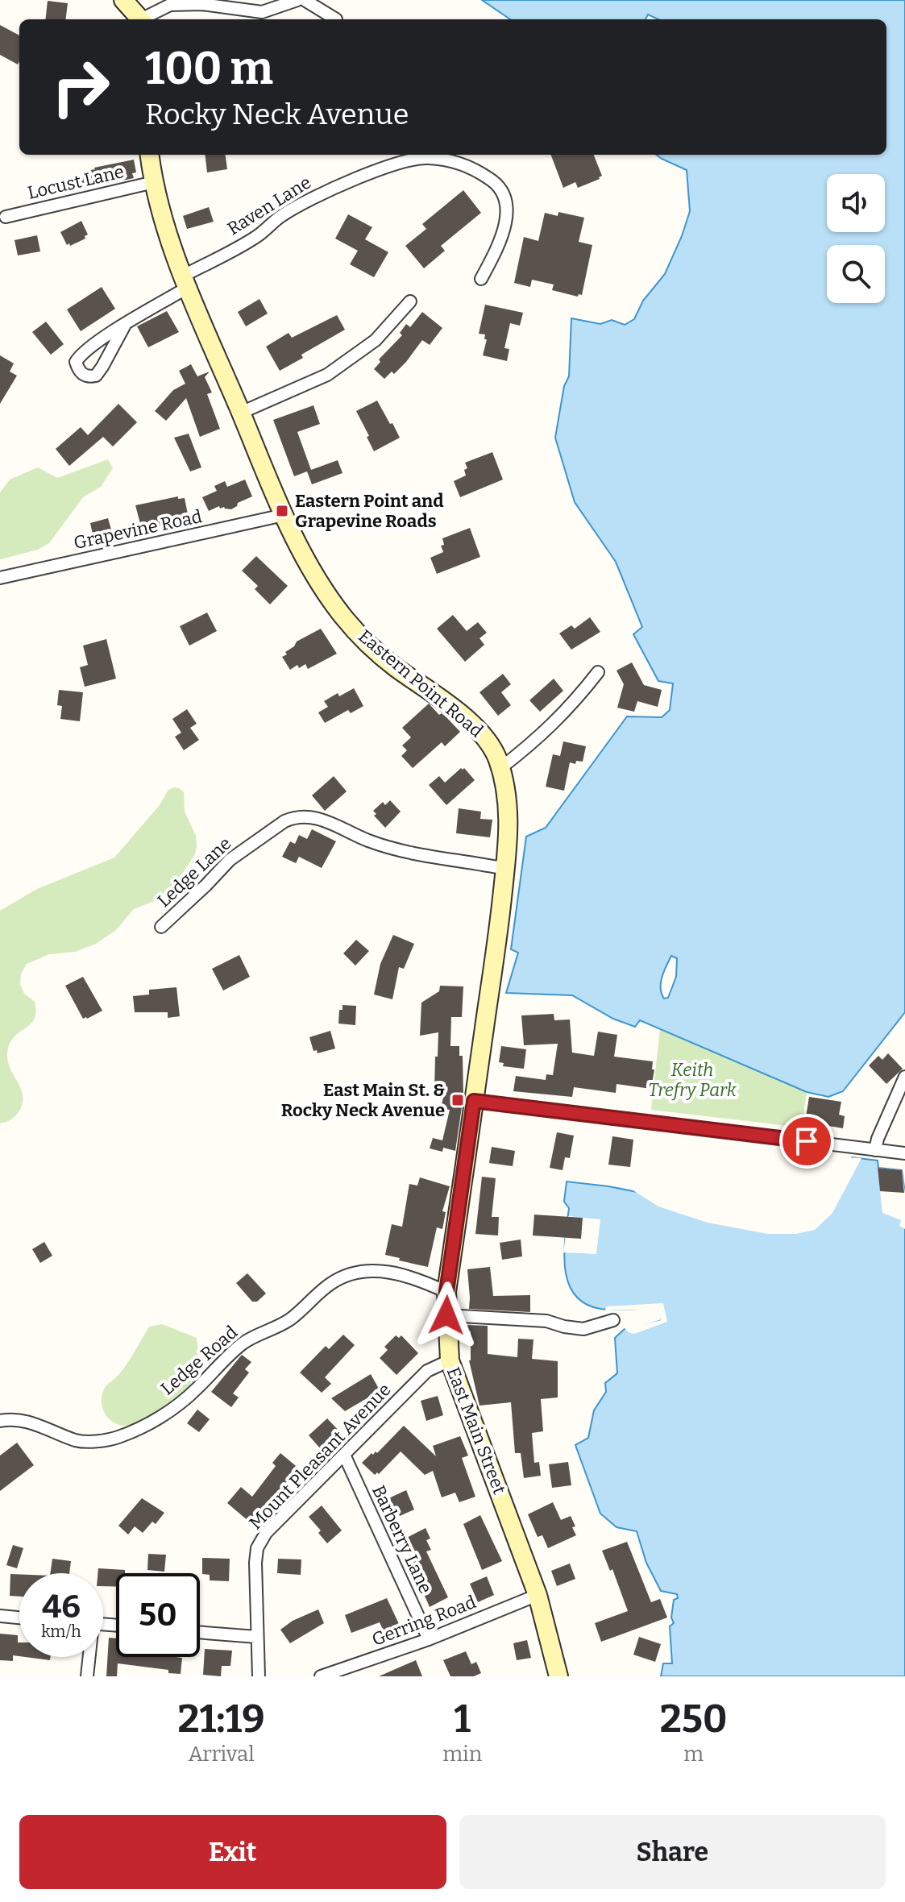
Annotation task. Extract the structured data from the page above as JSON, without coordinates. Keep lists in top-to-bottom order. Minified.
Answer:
{"streets":{"main road":["Eastern Point Road","East Main Street"],"street":["Locust Lane","Raven Lane","Grapevine Road","Ledge Lane","Ledge Road","Mount Pleasant Avenue","Barberry Lane","Gerring Road"]},"crossings":[["Locust Lane","Eastern Point Road"],["Raven Lane","Eastern Point Road"],["Grapevine Road","Eastern Point Road"],["Eastern Point Road","Ledge Lane"],["Eastern Point Road","East Main Street"],["Ledge Road","East Main Street"],["East Main Street","Mount Pleasant Avenue"],["East Main Street","Gerring Road"],["Mount Pleasant Avenue","Barberry Lane"],["Barberry Lane","Gerring Road"]],"parks":["Keith Trefry Park"],"places":{"transit":["Eastern Point and Grapevine Roads","East Main St. & Rocky Neck Avenue"]},"page":{"turn":["100 m","Rocky Neck Avenue"],"speed":"46 km/h","limit":"50","eta":["21:19","Arrival","1","min","250","m"],"buttons":["Exit","Share"]}}
